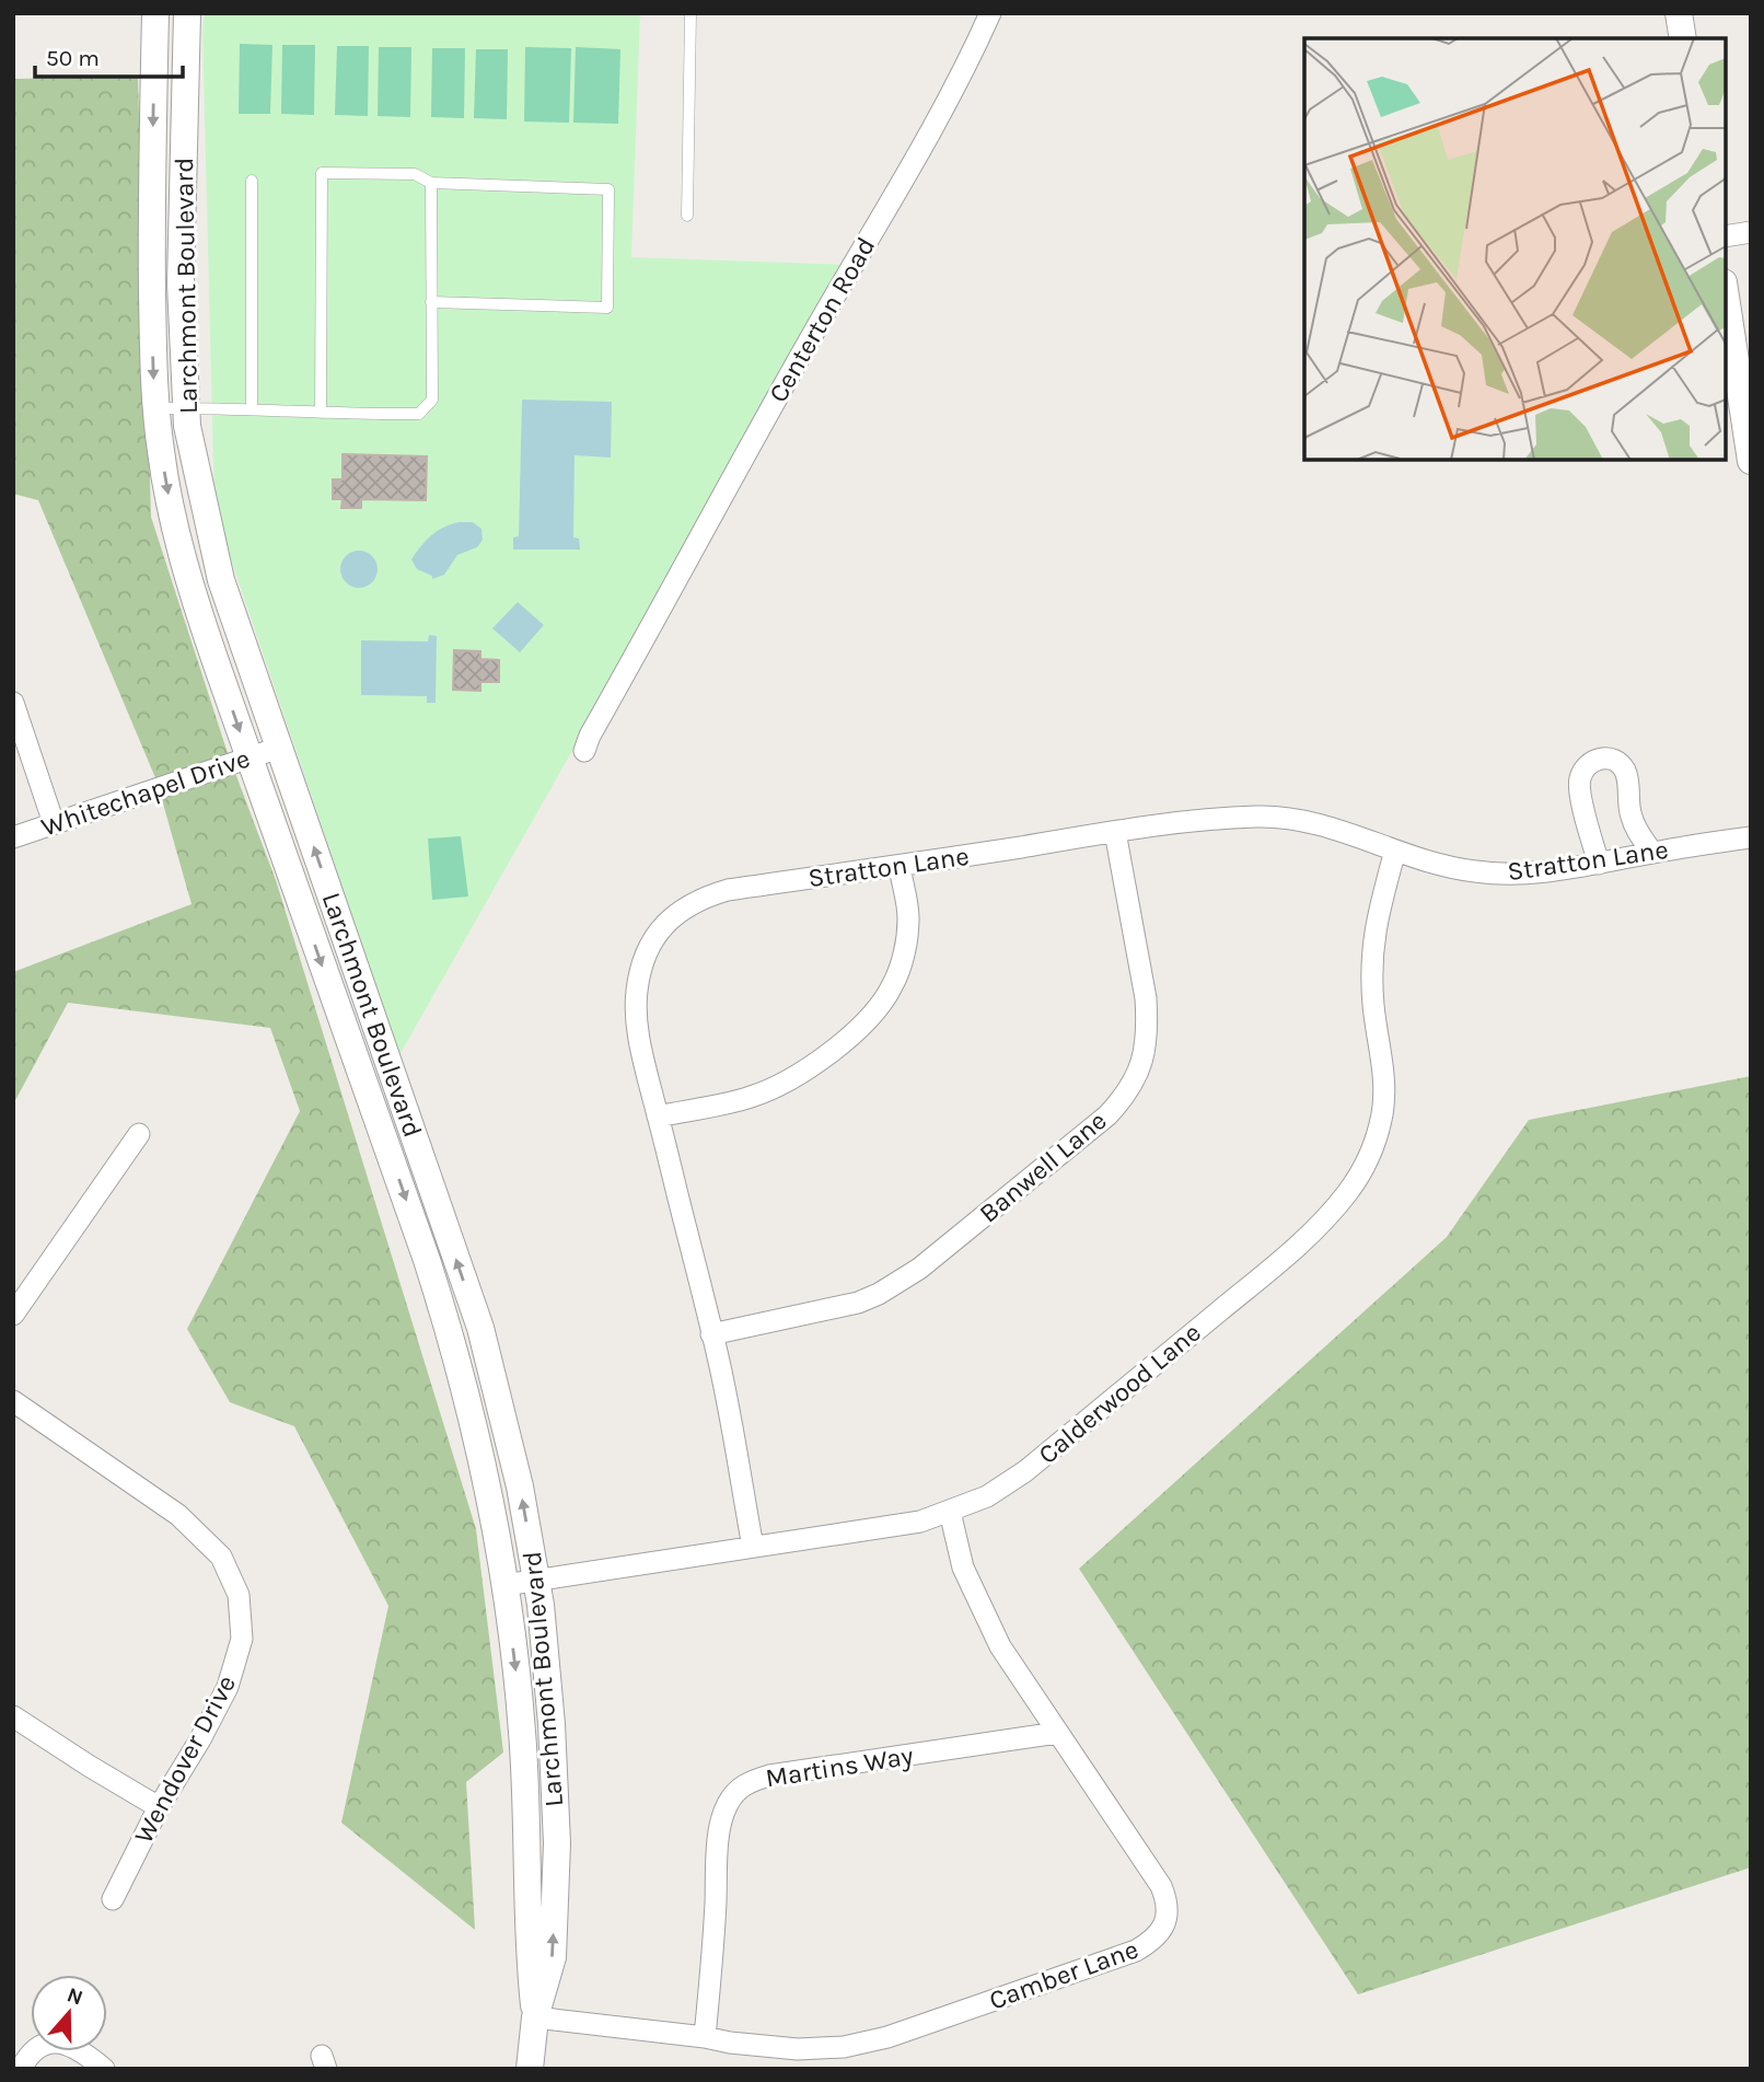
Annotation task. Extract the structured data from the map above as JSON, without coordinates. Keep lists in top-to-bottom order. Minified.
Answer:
{"streets":{"street":["Larchmont Boulevard","Centerton Road","Whitechapel Drive","Stratton Lane","Banwell Lane","Calderwood Lane","Wendover Drive","Martins Way","Camber Lane"]},"crossings":[["Larchmont Boulevard","Whitechapel Drive"],["Larchmont Boulevard","Calderwood Lane"],["Larchmont Boulevard","Camber Lane"],["Stratton Lane","Banwell Lane"],["Stratton Lane","Calderwood Lane"],["Calderwood Lane","Camber Lane"],["Martins Way","Camber Lane"]],"scale_bar":"50 m","north":"top"}
